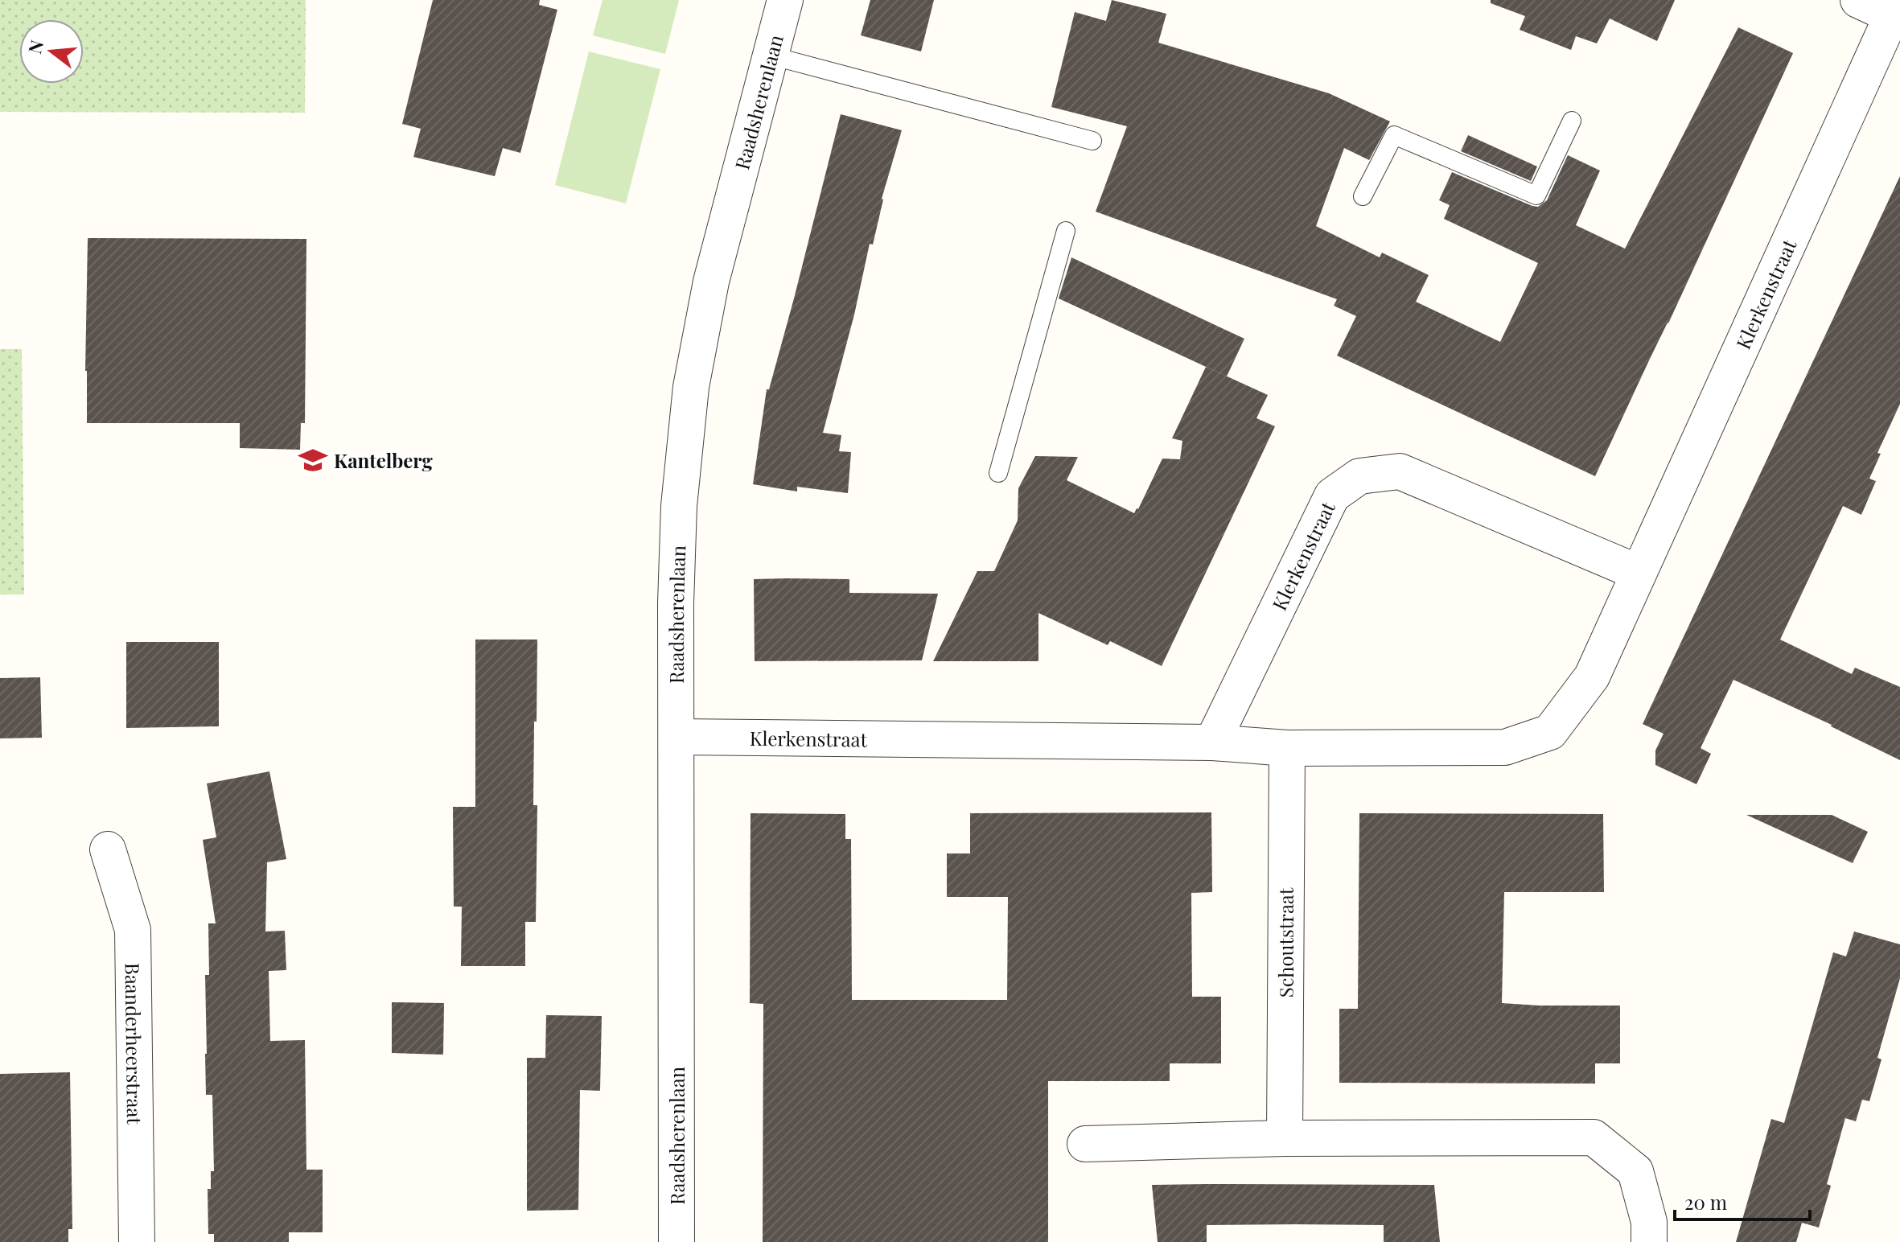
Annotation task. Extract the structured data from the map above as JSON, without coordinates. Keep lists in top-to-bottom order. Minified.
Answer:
{"streets":{"street":["Raadsherenlaan","Klerkenstraat","Schoutstraat","Baanderheerstraat"]},"crossings":[["Raadsherenlaan","Klerkenstraat"],["Klerkenstraat","Schoutstraat"]],"places":{"school or university":["Kantelberg"]},"scale_bar":"20 m","north":"left"}
